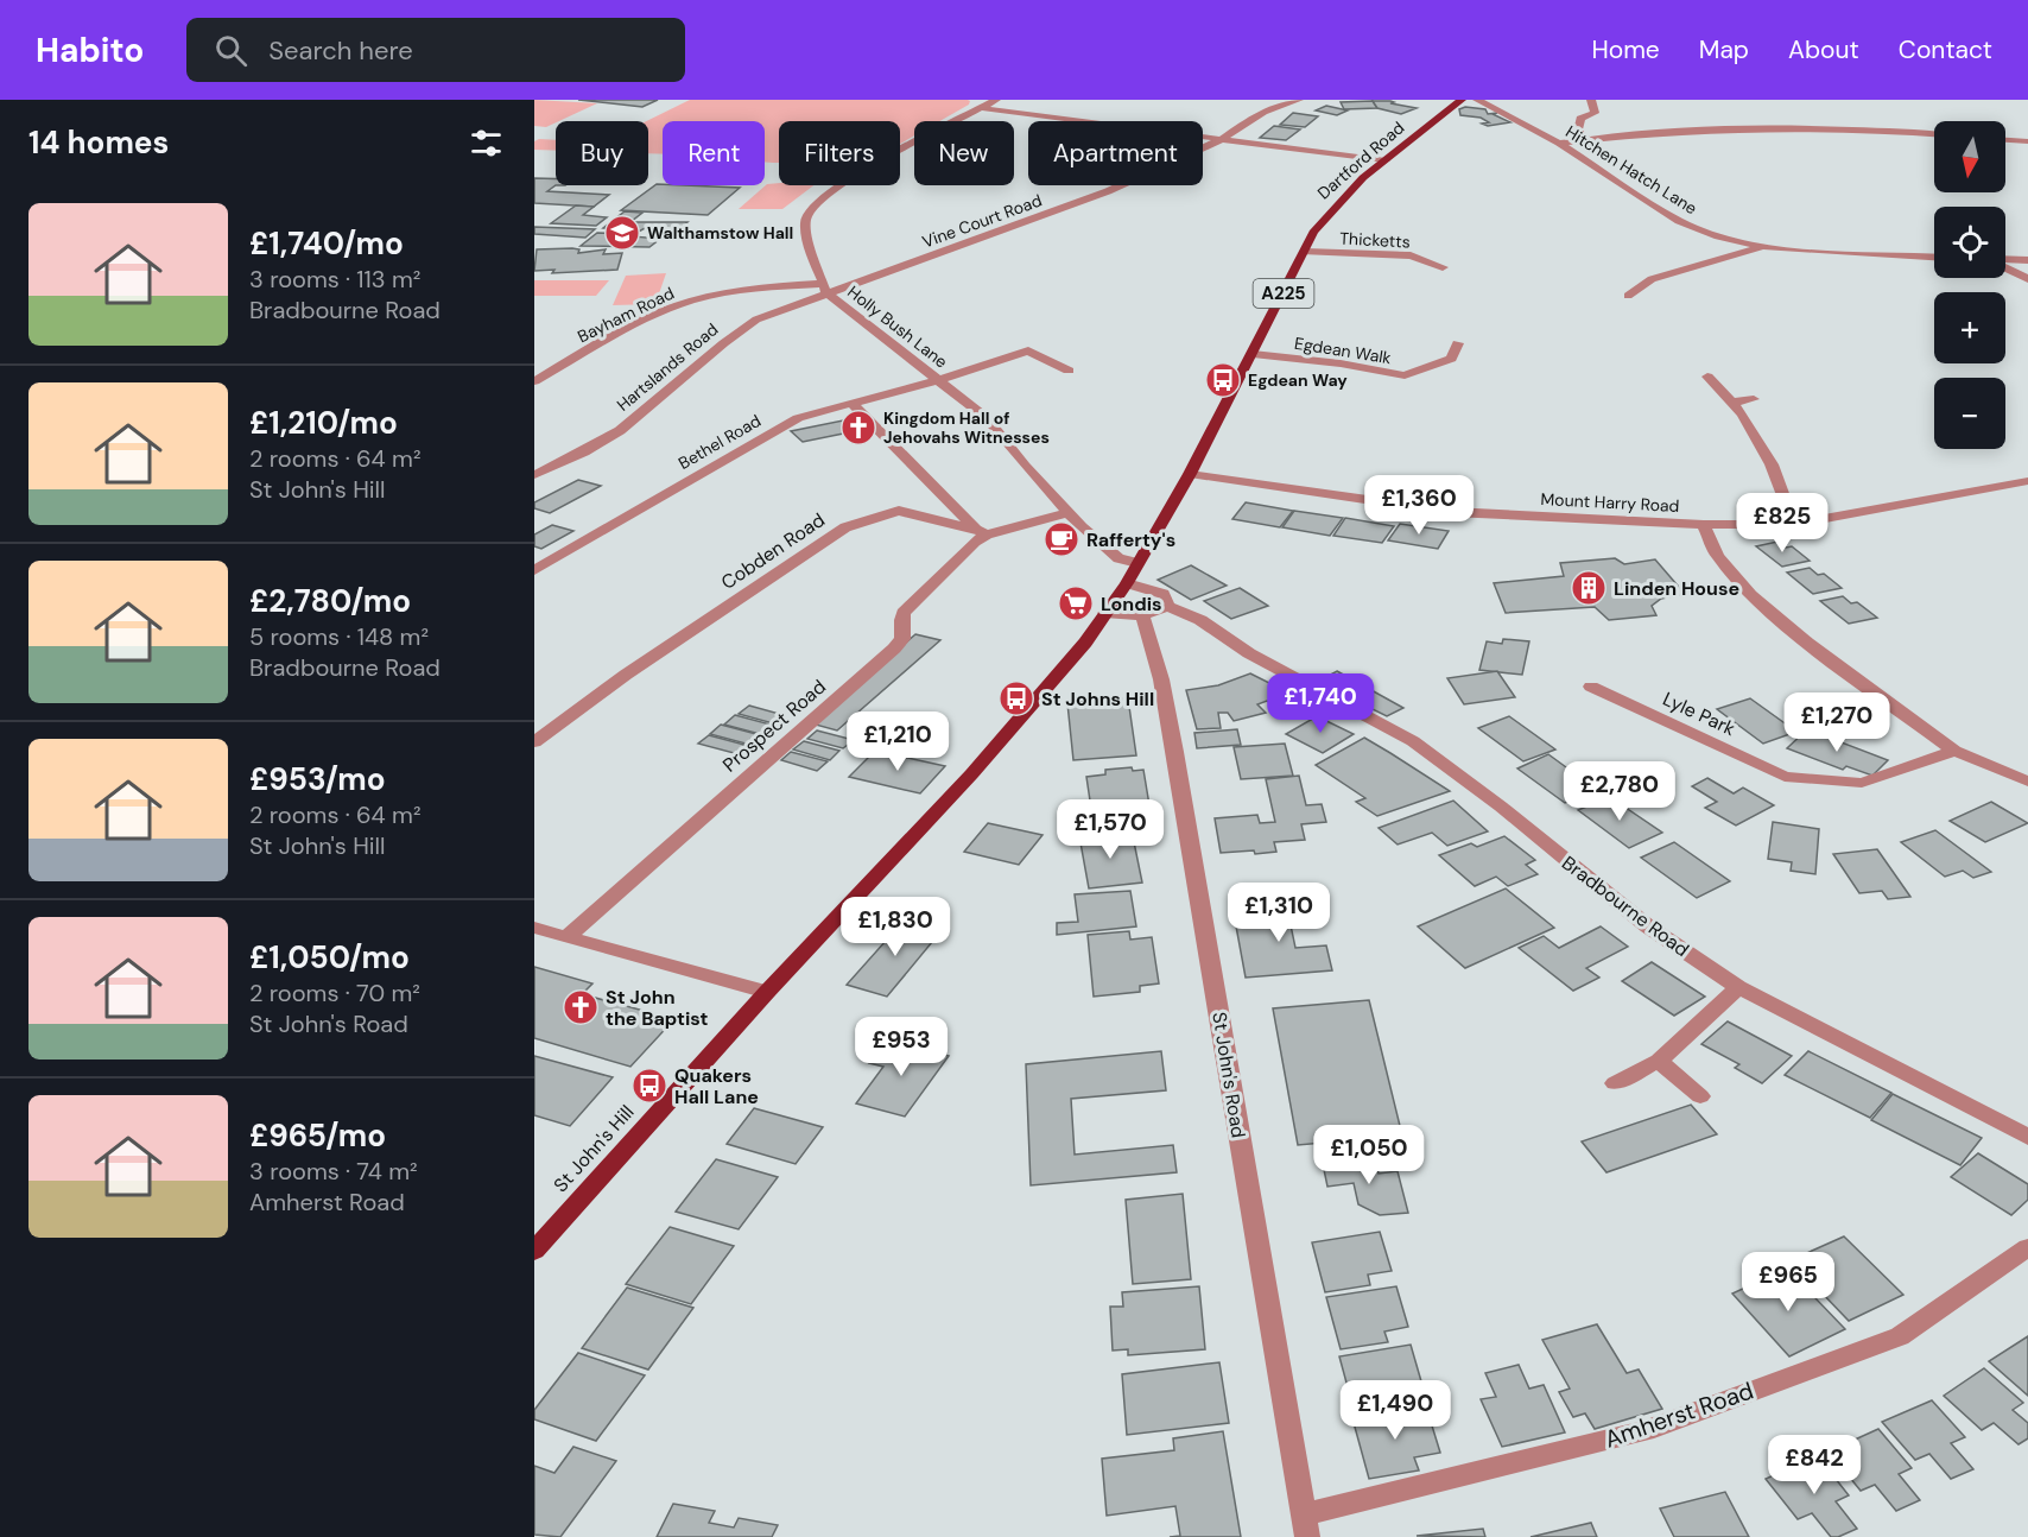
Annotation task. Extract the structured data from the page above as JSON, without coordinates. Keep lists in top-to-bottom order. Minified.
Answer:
{"streets":{"main road":["Dartford Road","A225","St John's Hill"],"street":["Hitchen Hatch Lane","Vine Court Road","Thicketts","Bayham Road","Holly Bush Lane","Egdean Walk","Hartslands Road","Bethel Road","Mount Harry Road","Cobden Road","Lyle Park","Prospect Road","Bradbourne Road","St John's Road","Amherst Road"]},"crossings":[["Dartford Road","Thicketts"],["Dartford Road","Holly Bush Lane"],["Dartford Road","Egdean Walk"],["Dartford Road","Mount Harry Road"],["Dartford Road","St John's Hill"],["Vine Court Road","Bayham Road"],["Vine Court Road","Holly Bush Lane"],["Vine Court Road","Hartslands Road"],["Bayham Road","Holly Bush Lane"],["Bayham Road","Hartslands Road"],["Holly Bush Lane","Hartslands Road"],["Holly Bush Lane","Bethel Road"],["Holly Bush Lane","Cobden Road"],["Holly Bush Lane","St John's Hill"],["Cobden Road","Prospect Road"],["Bradbourne Road","St John's Hill"],["St John's Road","Amherst Road"]],"places":{"school or university":["Walthamstow Hall"],"bus stop":["Egdean Way","St Johns Hill","Quakers Hall Lane"],"church":["Kingdom Hall of Jehovahs Witnesses","St John the Baptist"],"cafe":["Rafferty's"],"building":["Linden House"],"supermarket":["Londis"]},"north":"bottom","page":{"header":"Habito","search":"Search here","nav":["Home","Map","About","Contact"],"heading":"14 homes","map_buttons":["+","−"],"chip":["Buy","Rent","Filters","New","Apartment"],"list":[{"name":"£1,740/mo","note":"3 rooms · 113 m² · Bradbourne Road"},{"name":"£1,210/mo","note":"2 rooms · 64 m² · St John's Hill"},{"name":"£2,780/mo","note":"5 rooms · 148 m² · Bradbourne Road"},{"name":"£953/mo","note":"2 rooms · 64 m² · St John's Hill"},{"name":"£1,050/mo","note":"2 rooms · 70 m² · St John's Road"},{"name":"£965/mo","note":"3 rooms · 74 m² · Amherst Road"}],"price":["£1,360","£825","£1,740","£1,270","£1,210","£2,780","£1,570","£1,310","£1,830","£953","£1,050","£965","£1,490","£842"]}}
